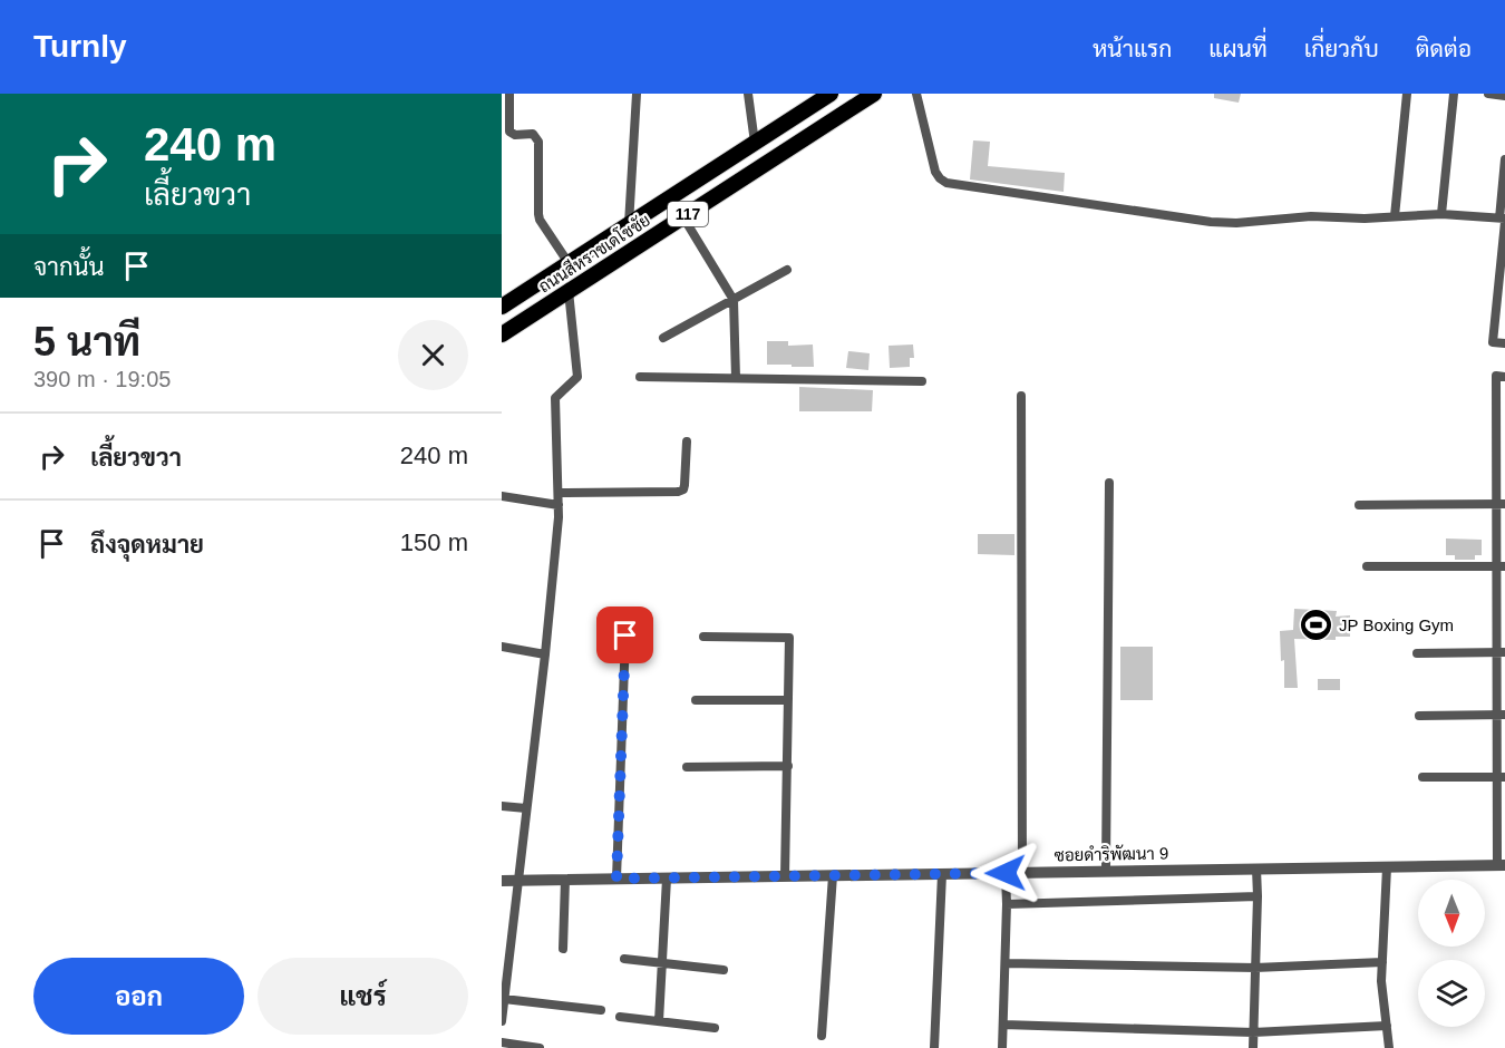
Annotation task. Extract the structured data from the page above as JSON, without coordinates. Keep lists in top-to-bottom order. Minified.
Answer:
{"streets":{"main road":["117","ถนนสีหราชเดโชชัย"],"street":["ซอยดำริพัฒนา 9"]},"places":{"sports":["JP Boxing Gym"]},"north":"bottom","page":{"header":"Turnly","nav":["หน้าแรก","แผนที่","เกี่ยวกับ","ติดต่อ"],"turn":["240 m","เลี้ยวขวา"],"then":"จากนั้น","heading":["5 นาที","390 m · 19:05"],"list":[{"name":"เลี้ยวขวา","value":"240 m"},{"name":"ถึงจุดหมาย","value":"150 m"}],"buttons":["ออก","แชร์"]}}
